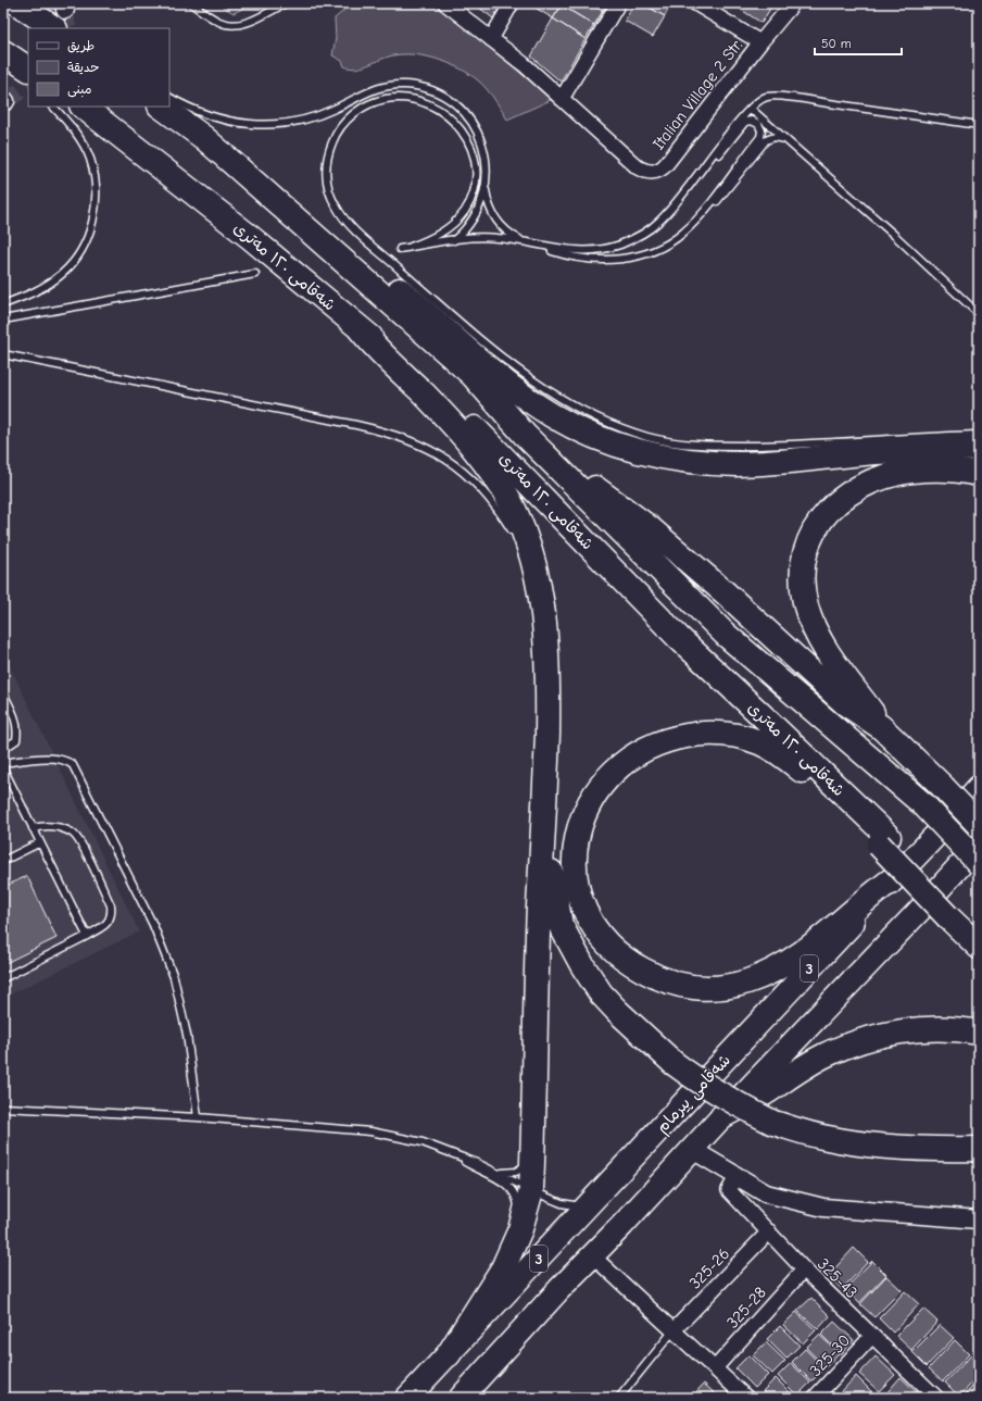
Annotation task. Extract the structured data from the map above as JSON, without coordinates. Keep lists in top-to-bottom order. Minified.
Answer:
{"streets":{"highway":["شەقامی ١٢٠ مەتری","3","شەقامی پیرمام"],"street":["Italian Village 2 Str.","325-26","325-43","325-28","325-30"]},"crossings":[["325-26","325-43"],["325-43","325-28"],["325-43","325-30"]],"legend":["طريق","حديقة","مبنى"],"scale_bar":"50 m"}
